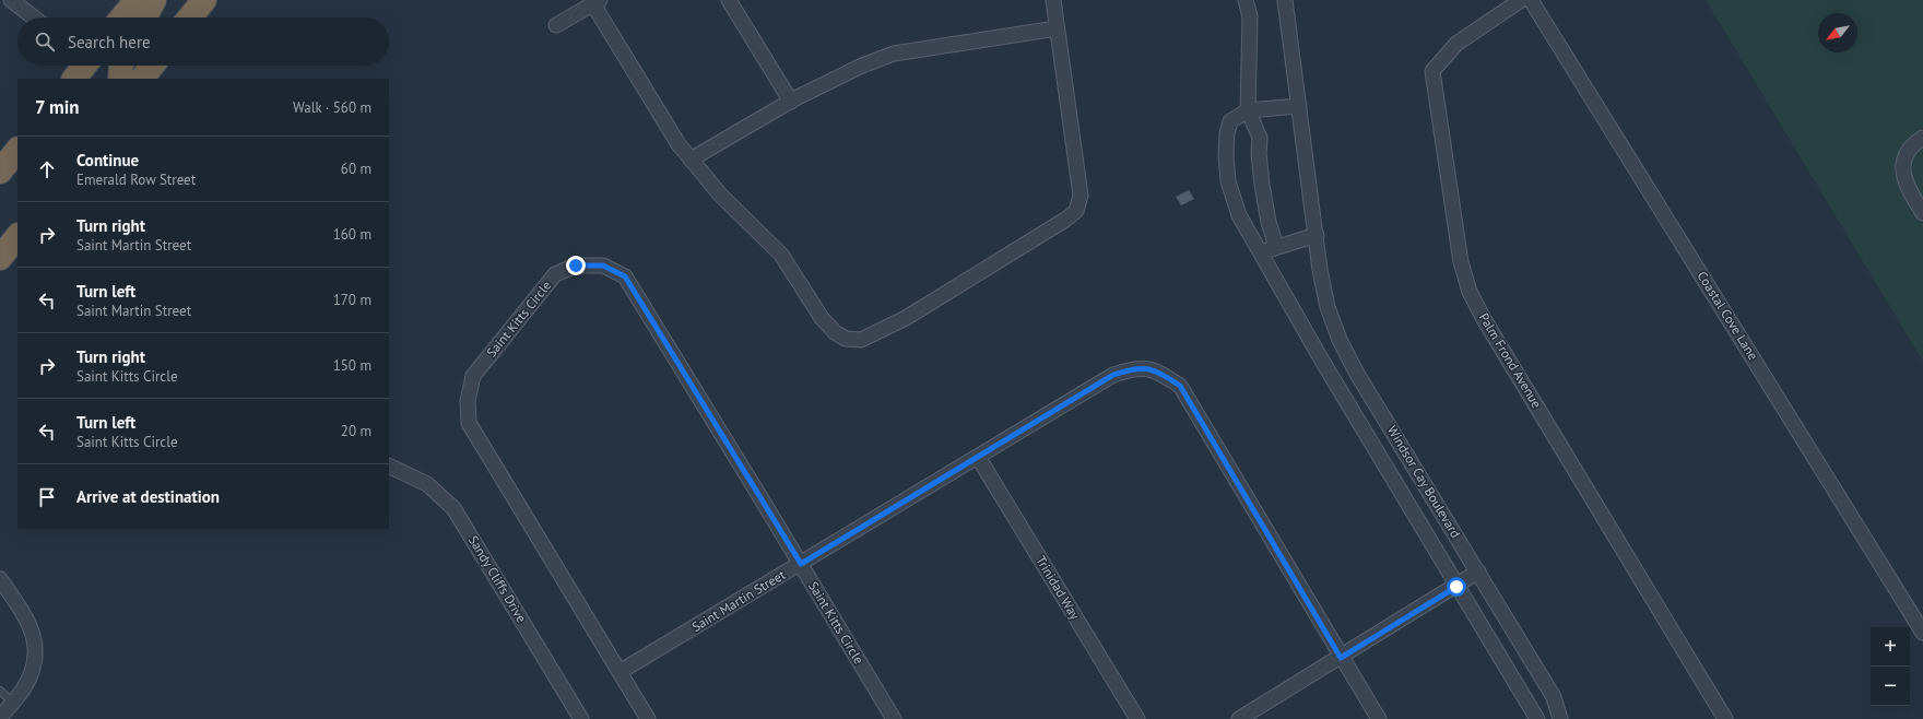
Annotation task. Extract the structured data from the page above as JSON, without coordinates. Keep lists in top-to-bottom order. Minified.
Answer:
{"streets":{"street":["Coastal Cove Lane","Saint Kitts Circle","Palm Frond Avenue","Windsor Cay Boulevard","Sandy Cliffs Drive","Trinidad Way","Saint Martin Street"]},"crossings":[["Saint Kitts Circle","Saint Martin Street"],["Trinidad Way","Saint Martin Street"]],"north":"bottom left","page":{"search":"Search here","heading":["7 min","Walk · 560 m"],"list":[["Continue","Emerald Row Street","60 m"],["Turn right","Saint Martin Street","160 m"],["Turn left","Saint Martin Street","170 m"],["Turn right","Saint Kitts Circle","150 m"],["Turn left","Saint Kitts Circle","20 m"],"Arrive at destination"],"map_buttons":["+","−"]}}
